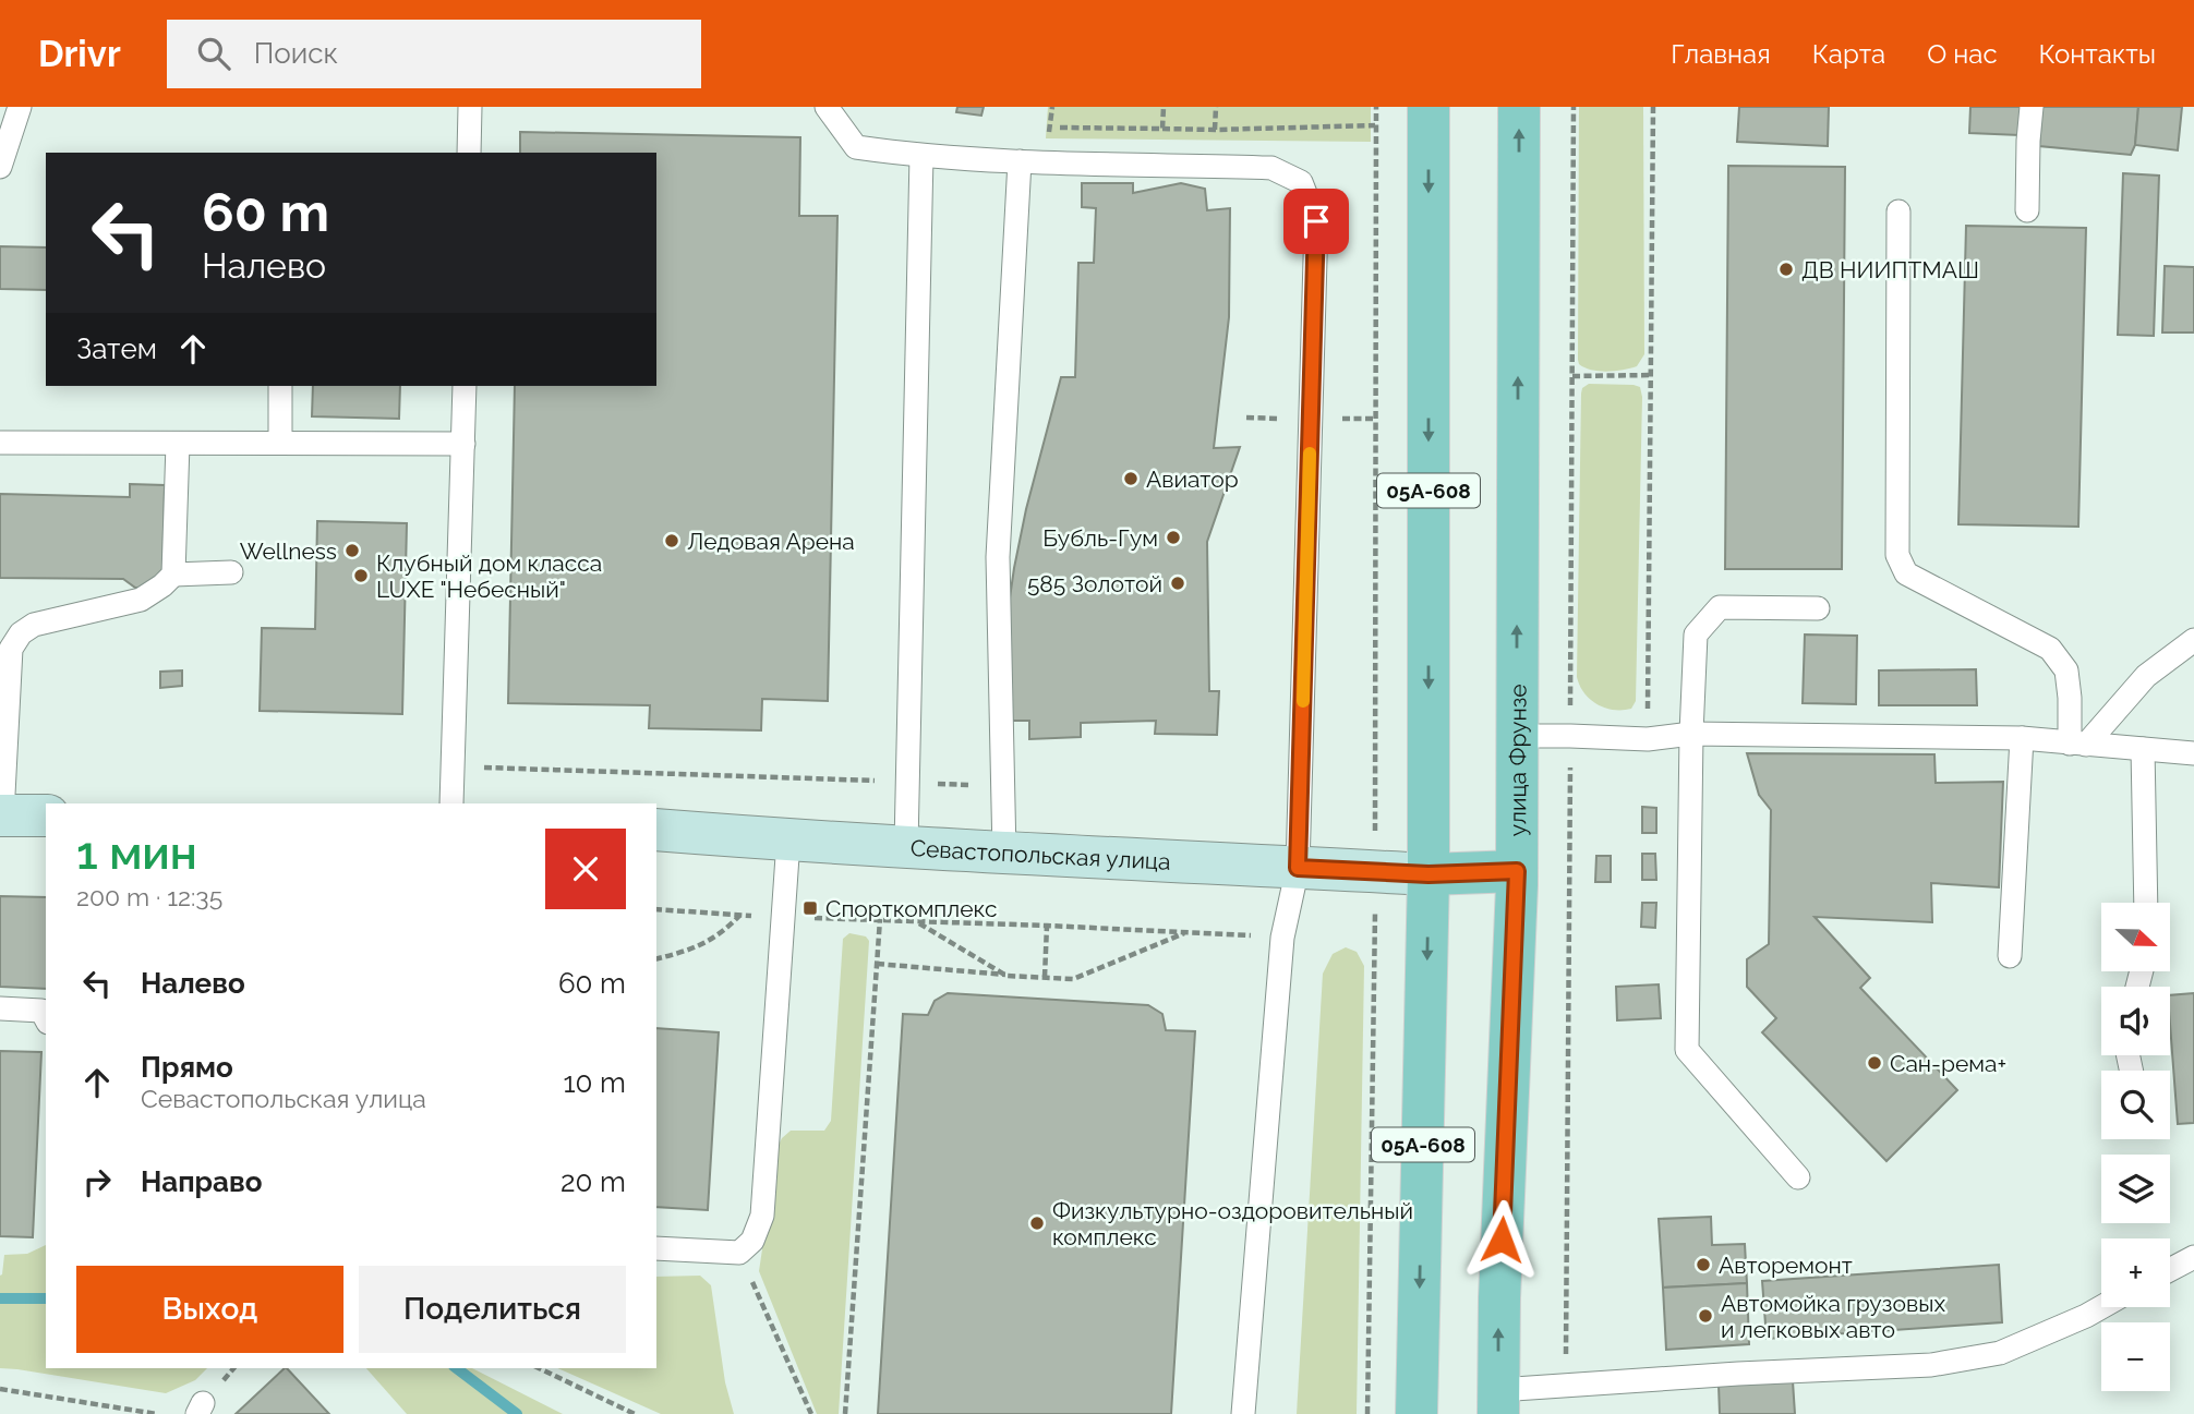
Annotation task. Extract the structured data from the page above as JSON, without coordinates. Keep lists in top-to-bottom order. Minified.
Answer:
{"streets":{"main road":["05А-608","улица Фрунзе","Севастопольская улица"]},"crossings":[["05А-608","Севастопольская улица"]],"places":{"other":["ДВ НИИПТМАШ","Авиатор","Бубль-Гум","Ледовая Арена","Wellness","Клубный дом класса LUXE \"Небесный\"","585 Золотой","Сан-рема+","Физкультурно-оздоровительный комплекс","Авторемонт","Автомойка грузовых и легковых авто"],"transit":["Спорткомплекс"]},"north":"right","page":{"header":"Drivr","search":"Поиск","nav":["Главная","Карта","О нас","Контакты"],"turn":["60 m","Налево"],"then":"Затем","heading":["1 мин","200 m · 12:35"],"map_buttons":["+","−"],"list":[{"name":"Налево","value":"60 m"},{"name":"Прямо","note":"Севастопольская улица","value":"10 m"},{"name":"Направо","value":"20 m"}],"buttons":["Выход","Поделиться"]}}
